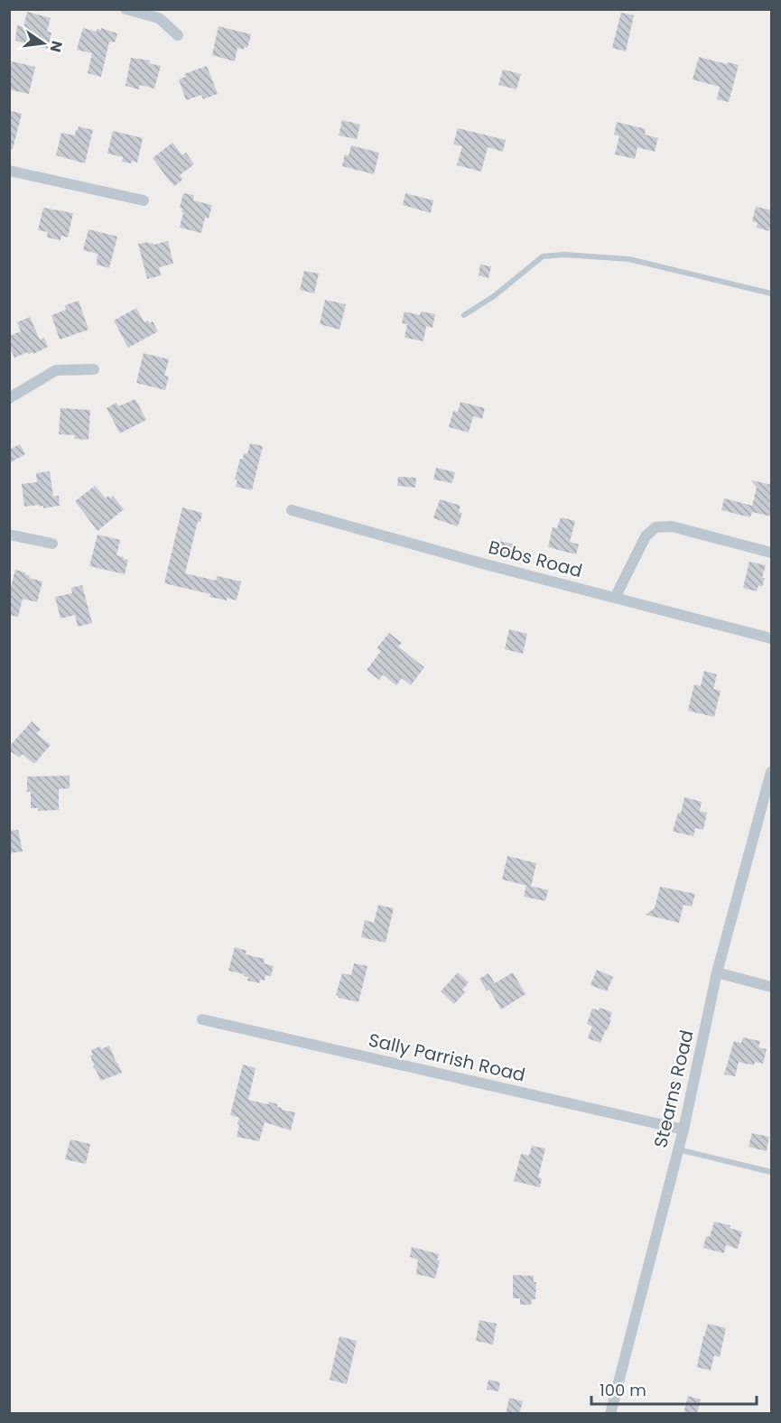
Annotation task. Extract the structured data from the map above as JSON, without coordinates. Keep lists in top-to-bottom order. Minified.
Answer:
{"streets":{"street":["Bobs Road","Sally Parrish Road","Stearns Road"]},"crossings":[["Sally Parrish Road","Stearns Road"]],"scale_bar":"100 m","north":"right"}
